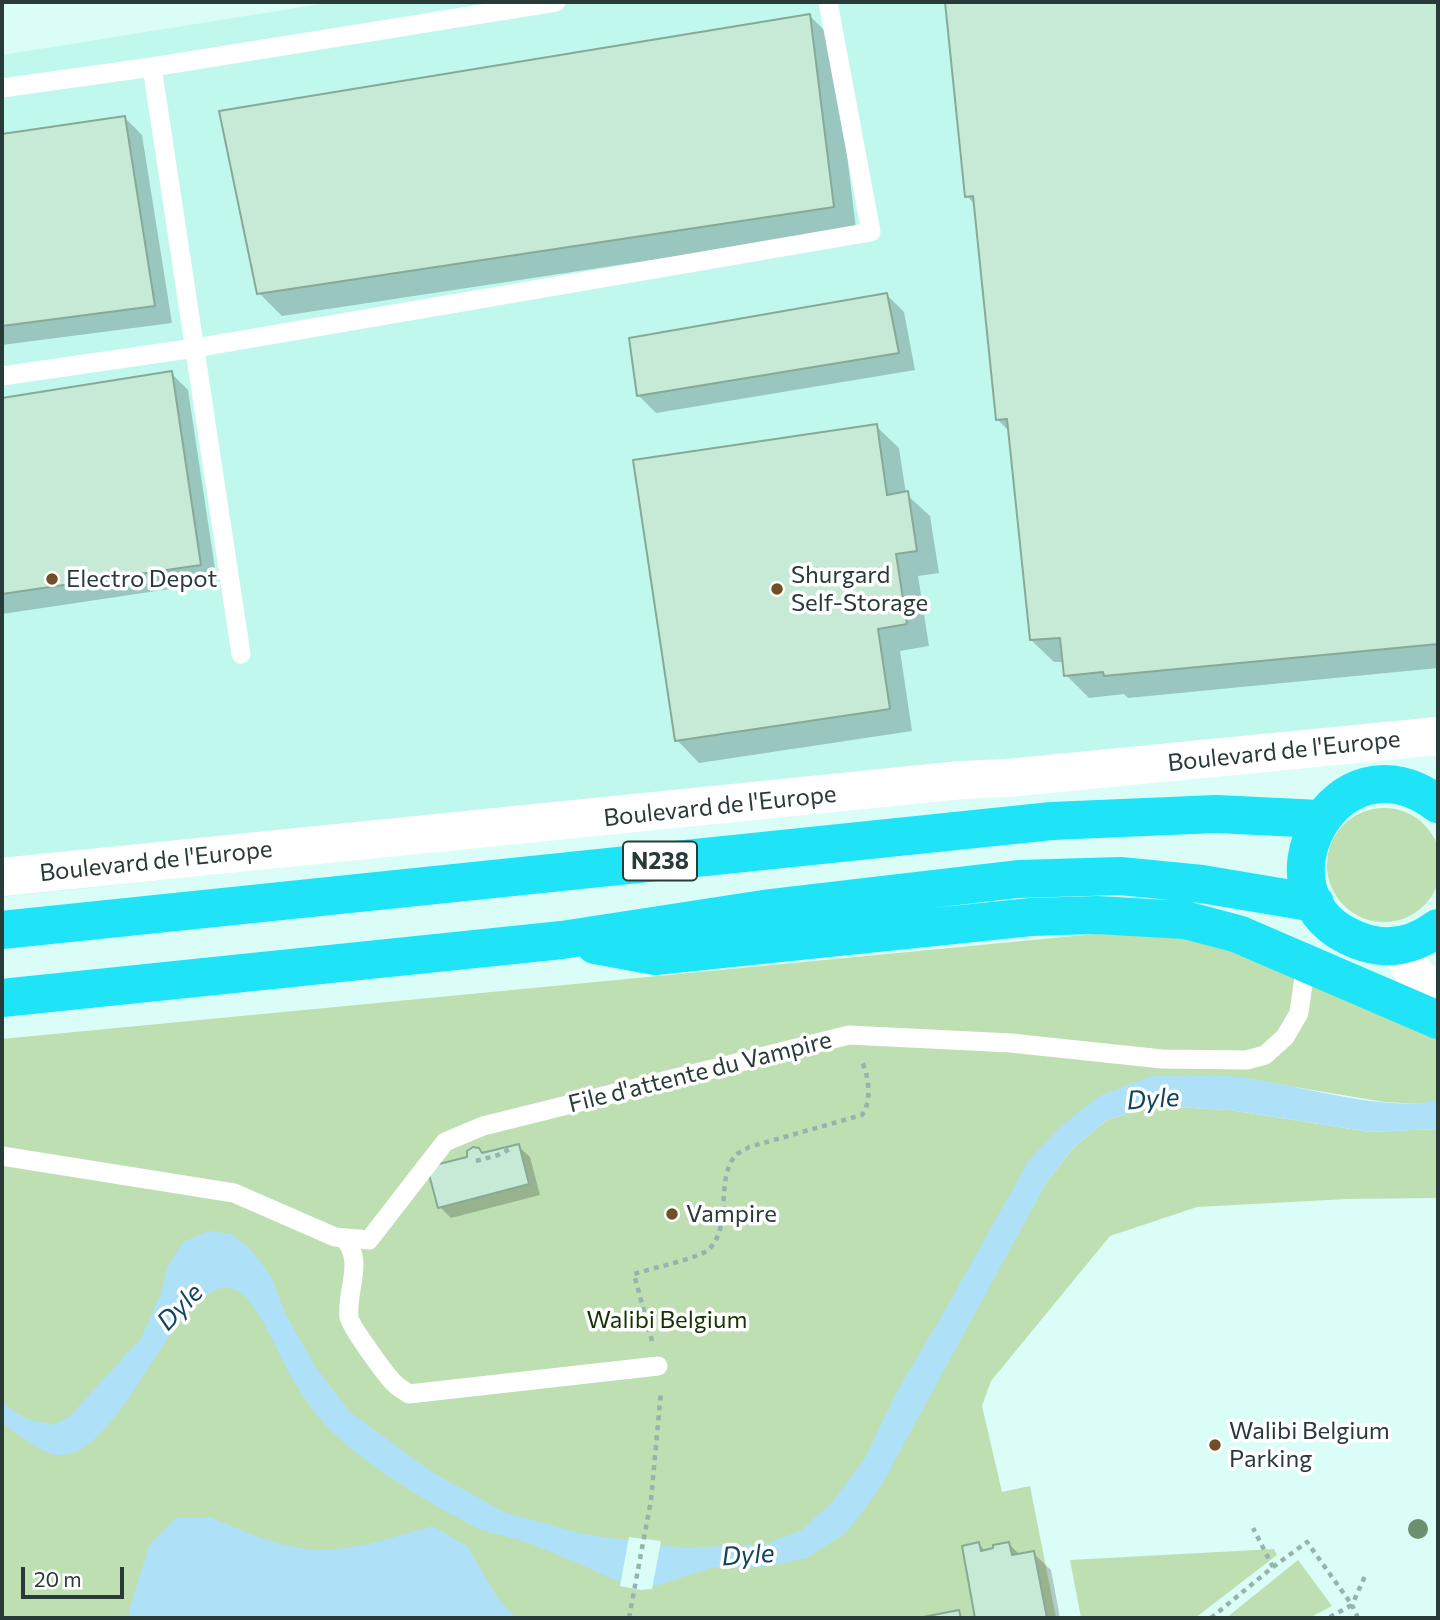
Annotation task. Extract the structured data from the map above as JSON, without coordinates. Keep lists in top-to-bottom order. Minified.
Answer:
{"streets":{"highway":["Boulevard de l'Europe","N238"],"path":["File d'attente du Vampire"]},"water":["Dyle"],"parks":["Walibi Belgium"],"places":["Electro Depot","Shurgard Self-Storage","Vampire","Walibi Belgium Parking"],"scale_bar":"20 m"}
